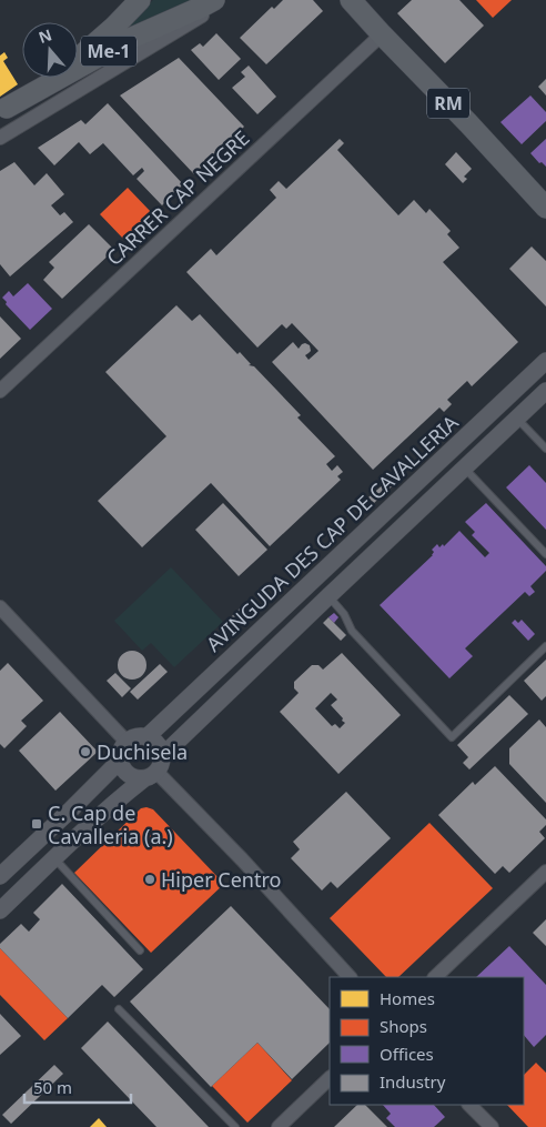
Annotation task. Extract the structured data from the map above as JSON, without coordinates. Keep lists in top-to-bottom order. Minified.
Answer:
{"streets":{"main road":["Me-1","RM"],"street":["CARRER CAP NEGRE","AVINGUDA DES CAP DE CAVALLERIA"]},"crossings":[["RM","CARRER CAP NEGRE"]],"places":{"other":["Duchisela","Hiper Centro"],"transit":["C. Cap de Cavalleria (a.)"]},"legend":["Homes","Shops","Offices","Industry"],"scale_bar":"50 m","north":"top"}
